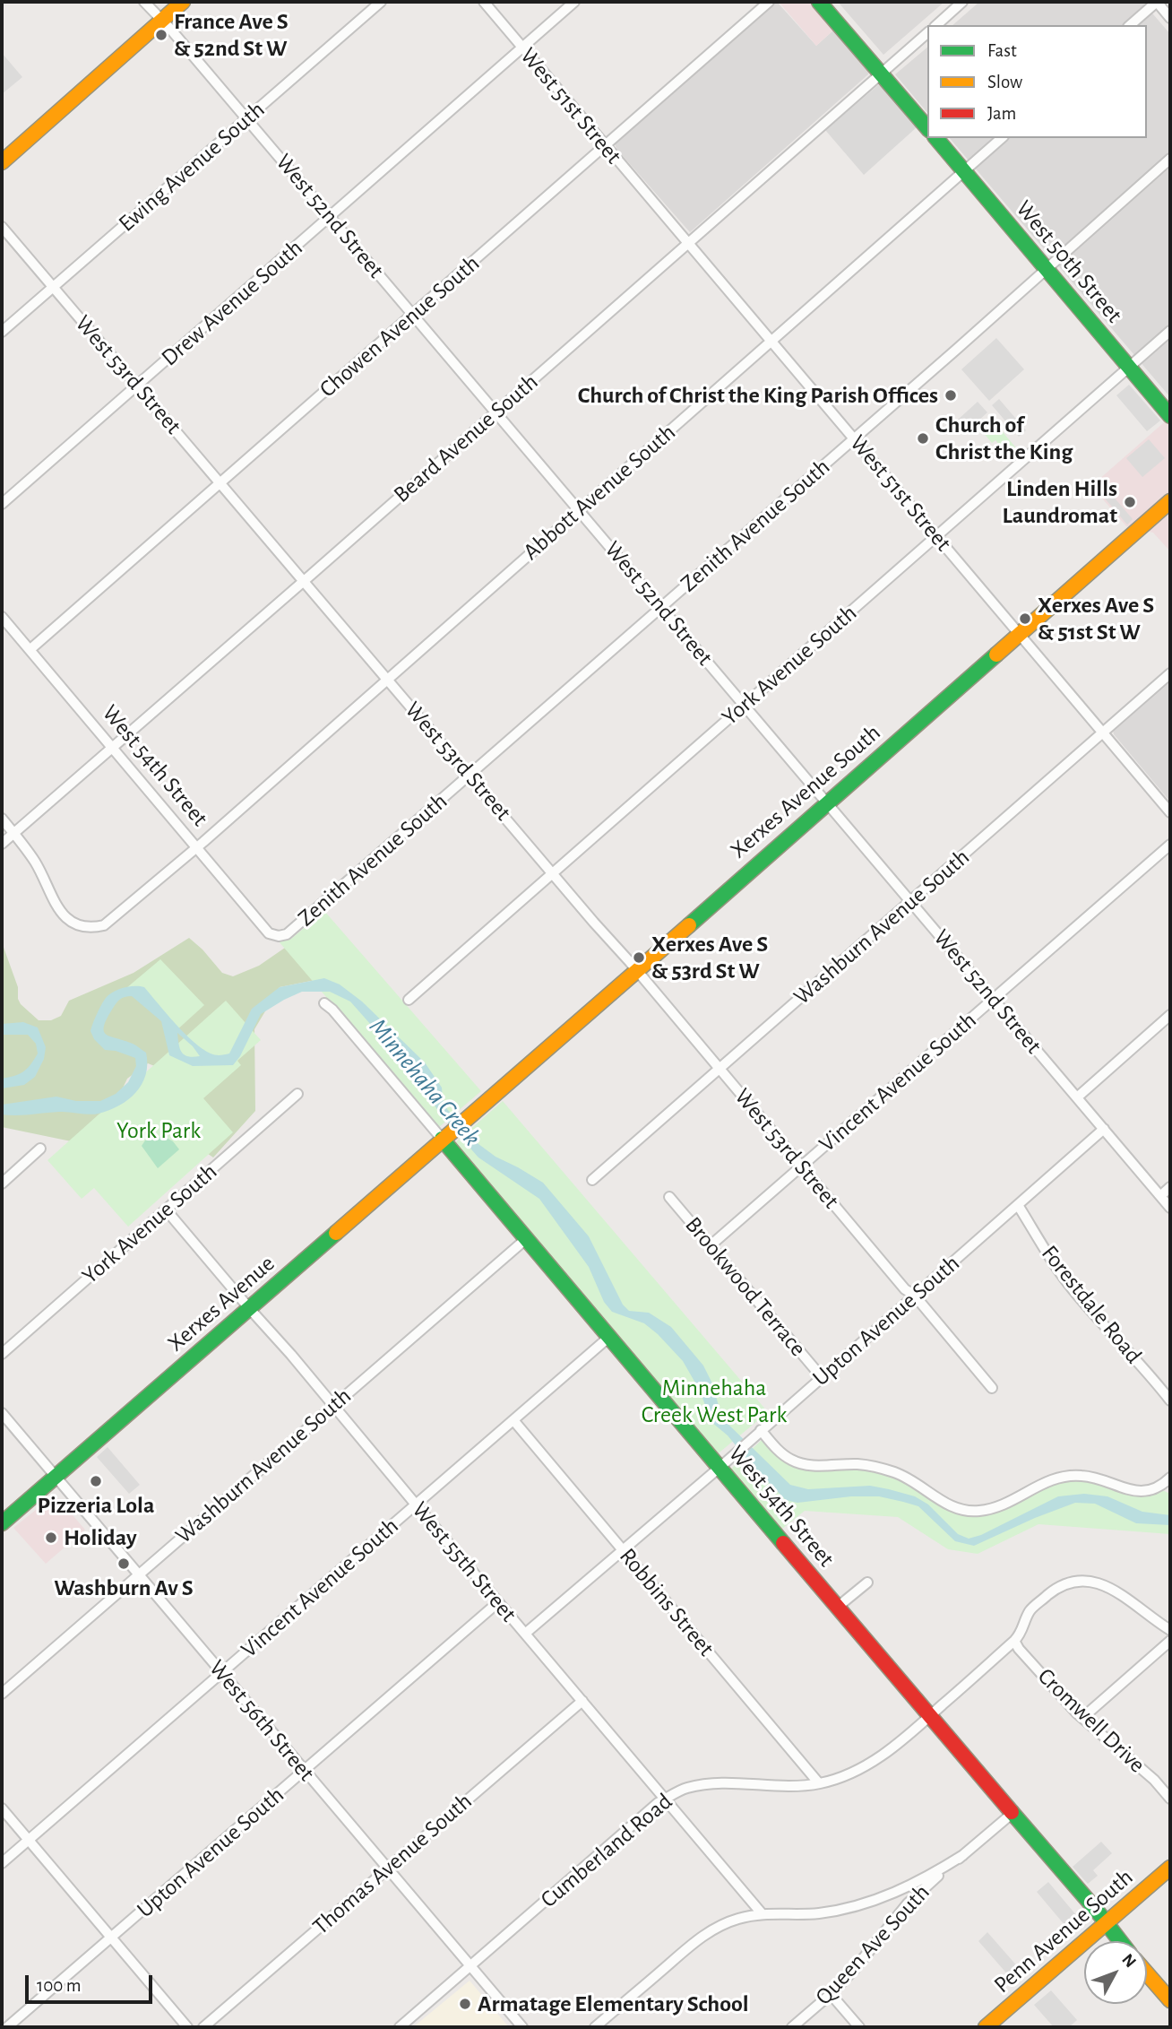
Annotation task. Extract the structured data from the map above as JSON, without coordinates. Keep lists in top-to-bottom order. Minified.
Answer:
{"streets":{"street":["West 51st Street","Ewing Avenue South","West 52nd Street","West 50th Street","Drew Avenue South","Chowen Avenue South","West 53rd Street","Beard Avenue South","Abbott Avenue South","Zenith Avenue South","York Avenue South","West 54th Street","Xerxes Avenue South","Washburn Avenue South","Vincent Avenue South","Brookwood Terrace","Xerxes Avenue","Forestdale Road","Upton Avenue South","West 55th Street","Robbins Street","West 56th Street","Cromwell Drive","Cumberland Road","Thomas Avenue South","Penn Avenue South","Queen Ave South"]},"crossings":[["West 51st Street","Drew Avenue South"],["West 51st Street","Chowen Avenue South"],["West 51st Street","Beard Avenue South"],["West 51st Street","Abbott Avenue South"],["West 51st Street","Zenith Avenue South"],["West 51st Street","York Avenue South"],["West 51st Street","Xerxes Avenue South"],["West 51st Street","Washburn Avenue South"],["Ewing Avenue South","West 52nd Street"],["Ewing Avenue South","West 53rd Street"],["West 52nd Street","Drew Avenue South"],["West 52nd Street","Chowen Avenue South"],["West 52nd Street","Beard Avenue South"],["West 52nd Street","Abbott Avenue South"],["West 52nd Street","Zenith Avenue South"],["West 52nd Street","York Avenue South"],["West 52nd Street","Xerxes Avenue South"],["West 52nd Street","Washburn Avenue South"],["West 52nd Street","Vincent Avenue South"],["West 52nd Street","Upton Avenue South"],["West 50th Street","Abbott Avenue South"],["West 50th Street","Zenith Avenue South"],["West 50th Street","York Avenue South"],["Drew Avenue South","West 53rd Street"],["Chowen Avenue South","West 53rd Street"],["Chowen Avenue South","West 54th Street"],["West 53rd Street","Beard Avenue South"],["West 53rd Street","Abbott Avenue South"],["West 53rd Street","Zenith Avenue South"],["West 53rd Street","York Avenue South"],["West 53rd Street","Xerxes Avenue South"],["West 53rd Street","Washburn Avenue South"],["West 53rd Street","Vincent Avenue South"],["West 53rd Street","Upton Avenue South"],["Beard Avenue South","Abbott Avenue South"],["Beard Avenue South","West 54th Street"],["Abbott Avenue South","West 54th Street"],["Zenith Avenue South","West 54th Street"],["York Avenue South","West 55th Street"],["West 54th Street","Washburn Avenue South"],["West 54th Street","Vincent Avenue South"],["West 54th Street","Xerxes Avenue"],["West 54th Street","Upton Avenue South"],["West 54th Street","Cumberland Road"],["West 54th Street","Penn Avenue South"],["West 54th Street","Queen Ave South"],["Xerxes Avenue South","Xerxes Avenue"],["Washburn Avenue South","West 55th Street"],["Washburn Avenue South","West 56th Street"],["Vincent Avenue South","Brookwood Terrace"],["Vincent Avenue South","West 55th Street"],["Vincent Avenue South","Robbins Street"],["Vincent Avenue South","West 56th Street"],["Brookwood Terrace","Upton Avenue South"],["Xerxes Avenue","West 55th Street"],["Xerxes Avenue","West 56th Street"],["Forestdale Road","Upton Avenue South"],["Upton Avenue South","West 55th Street"],["Upton Avenue South","Robbins Street"],["Upton Avenue South","West 56th Street"],["West 55th Street","Cumberland Road"],["West 55th Street","Thomas Avenue South"],["Robbins Street","Cumberland Road"],["West 56th Street","Cumberland Road"],["West 56th Street","Thomas Avenue South"],["Cromwell Drive","Cumberland Road"]],"water":["Minnehaha Creek"],"parks":["York Park","Minnehaha Creek West Park"],"places":["France Ave S & 52nd St W","Church of Christ the King Parish Offices","Church of Christ the King","Linden Hills Laundromat","Xerxes Ave S & 51st St W","Xerxes Ave S & 53rd St W","Pizzeria Lola","Holiday","Washburn Av S","Armatage Elementary School"],"legend":["Fast","Slow","Jam"],"scale_bar":"100 m","north":"top right"}
